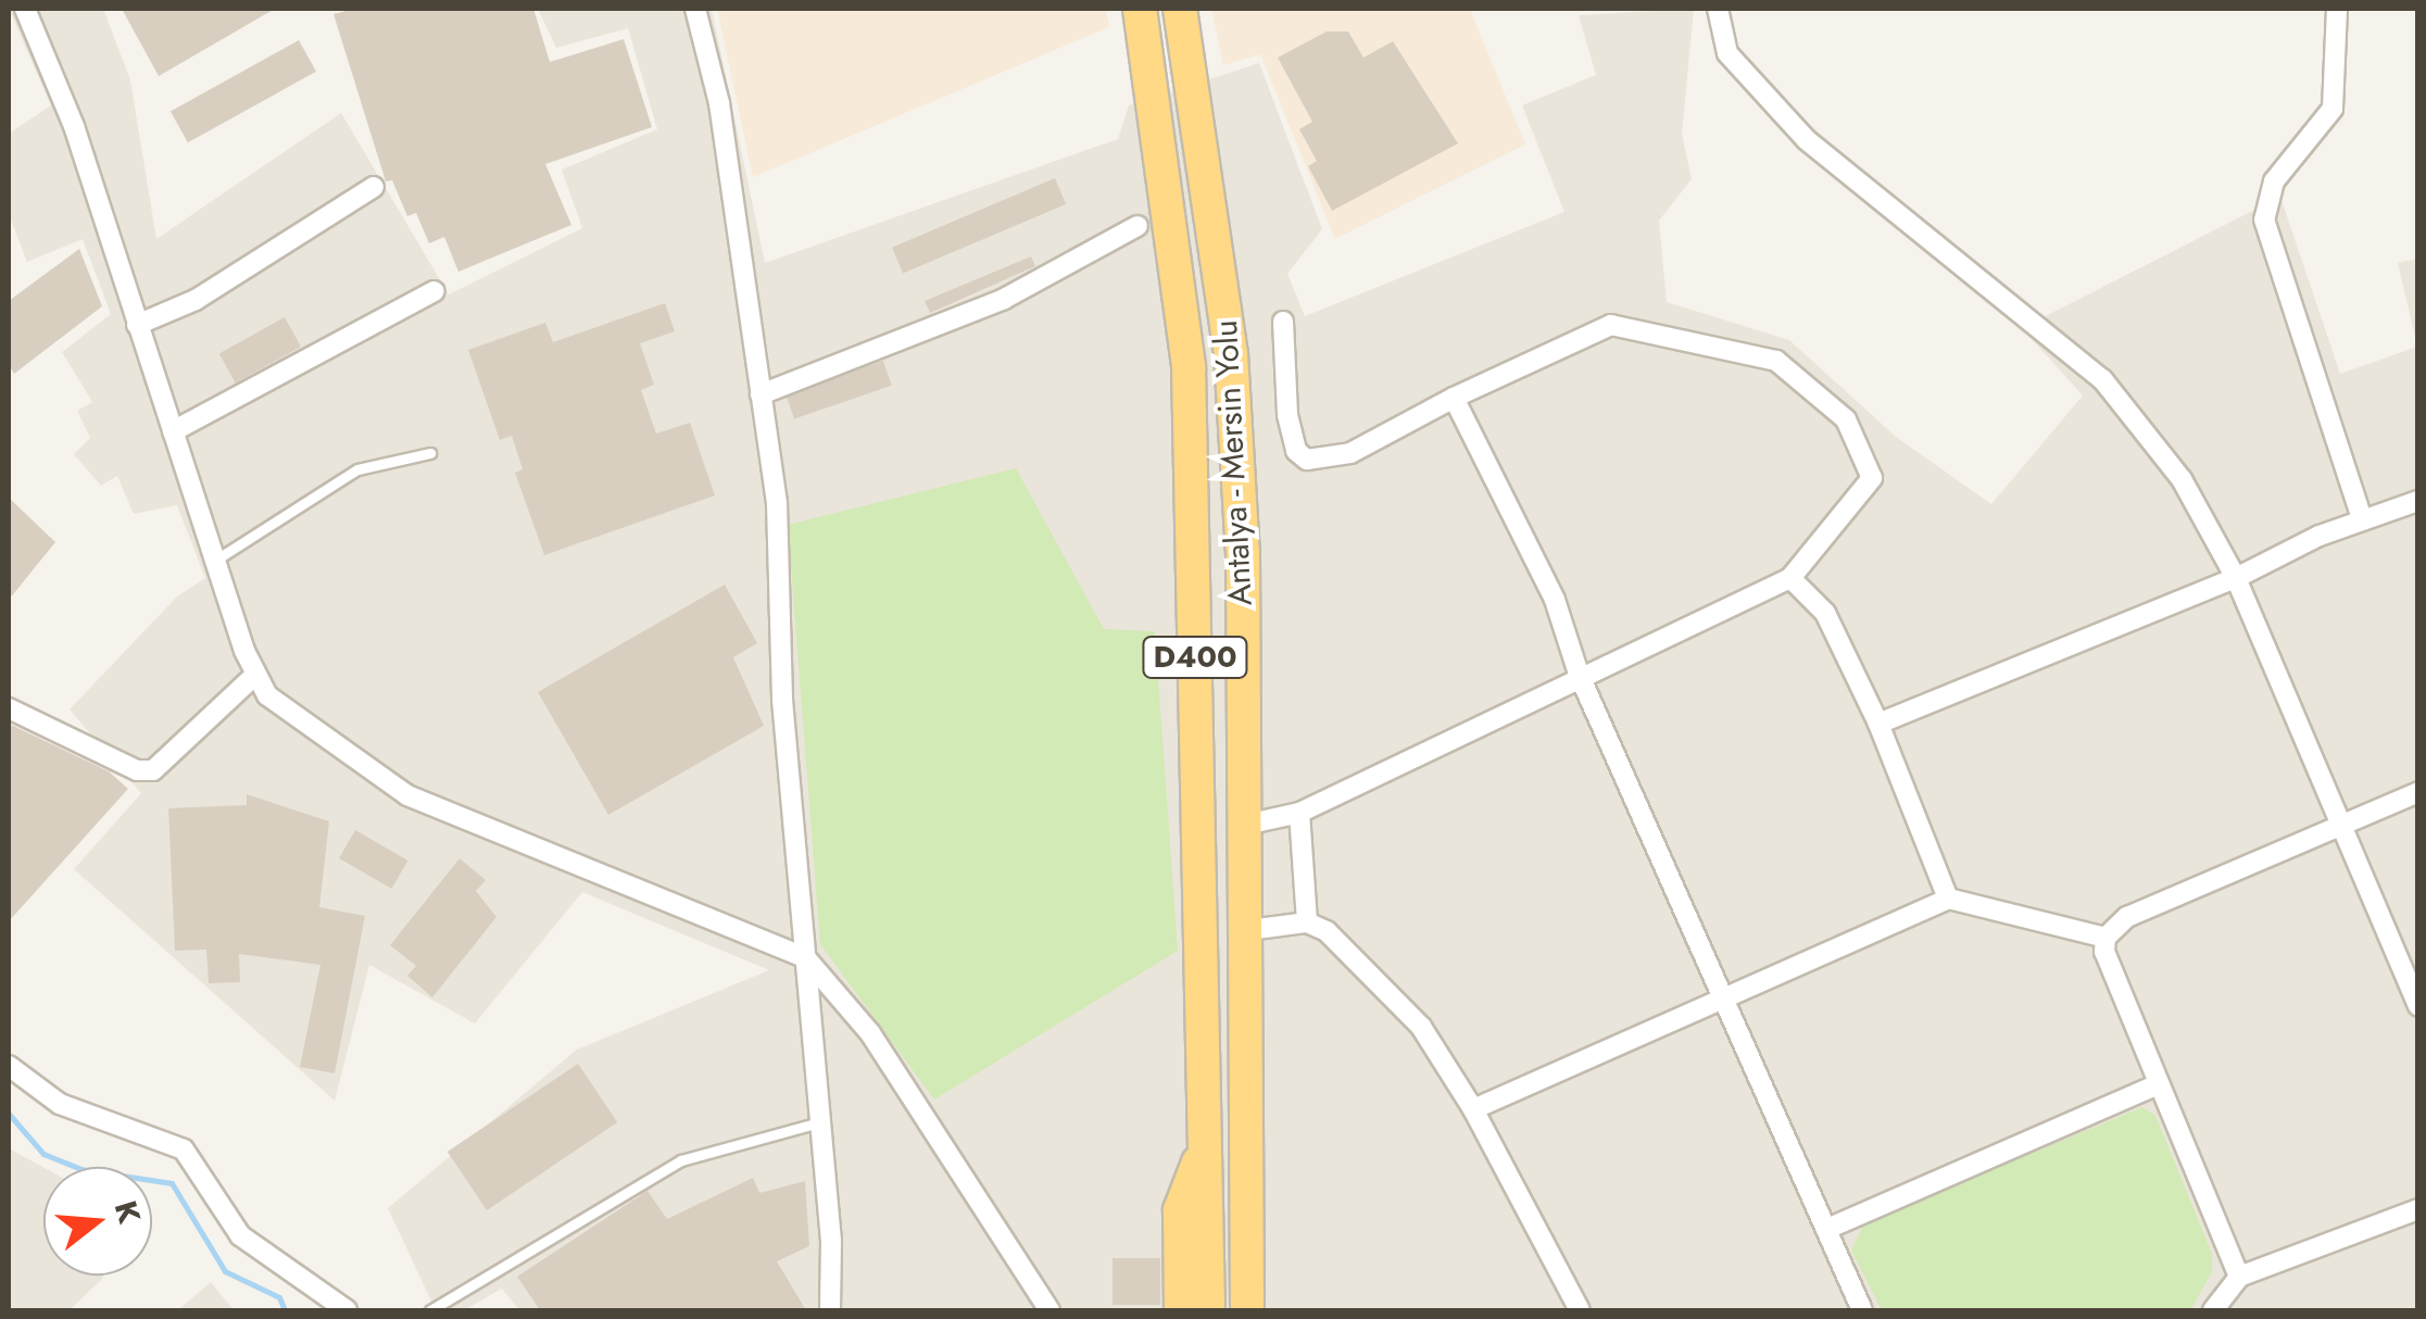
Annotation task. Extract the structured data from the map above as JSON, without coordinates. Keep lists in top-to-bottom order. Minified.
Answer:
{"streets":{"highway":["Antalya - Mersin Yolu","D400"]},"north":"right"}
